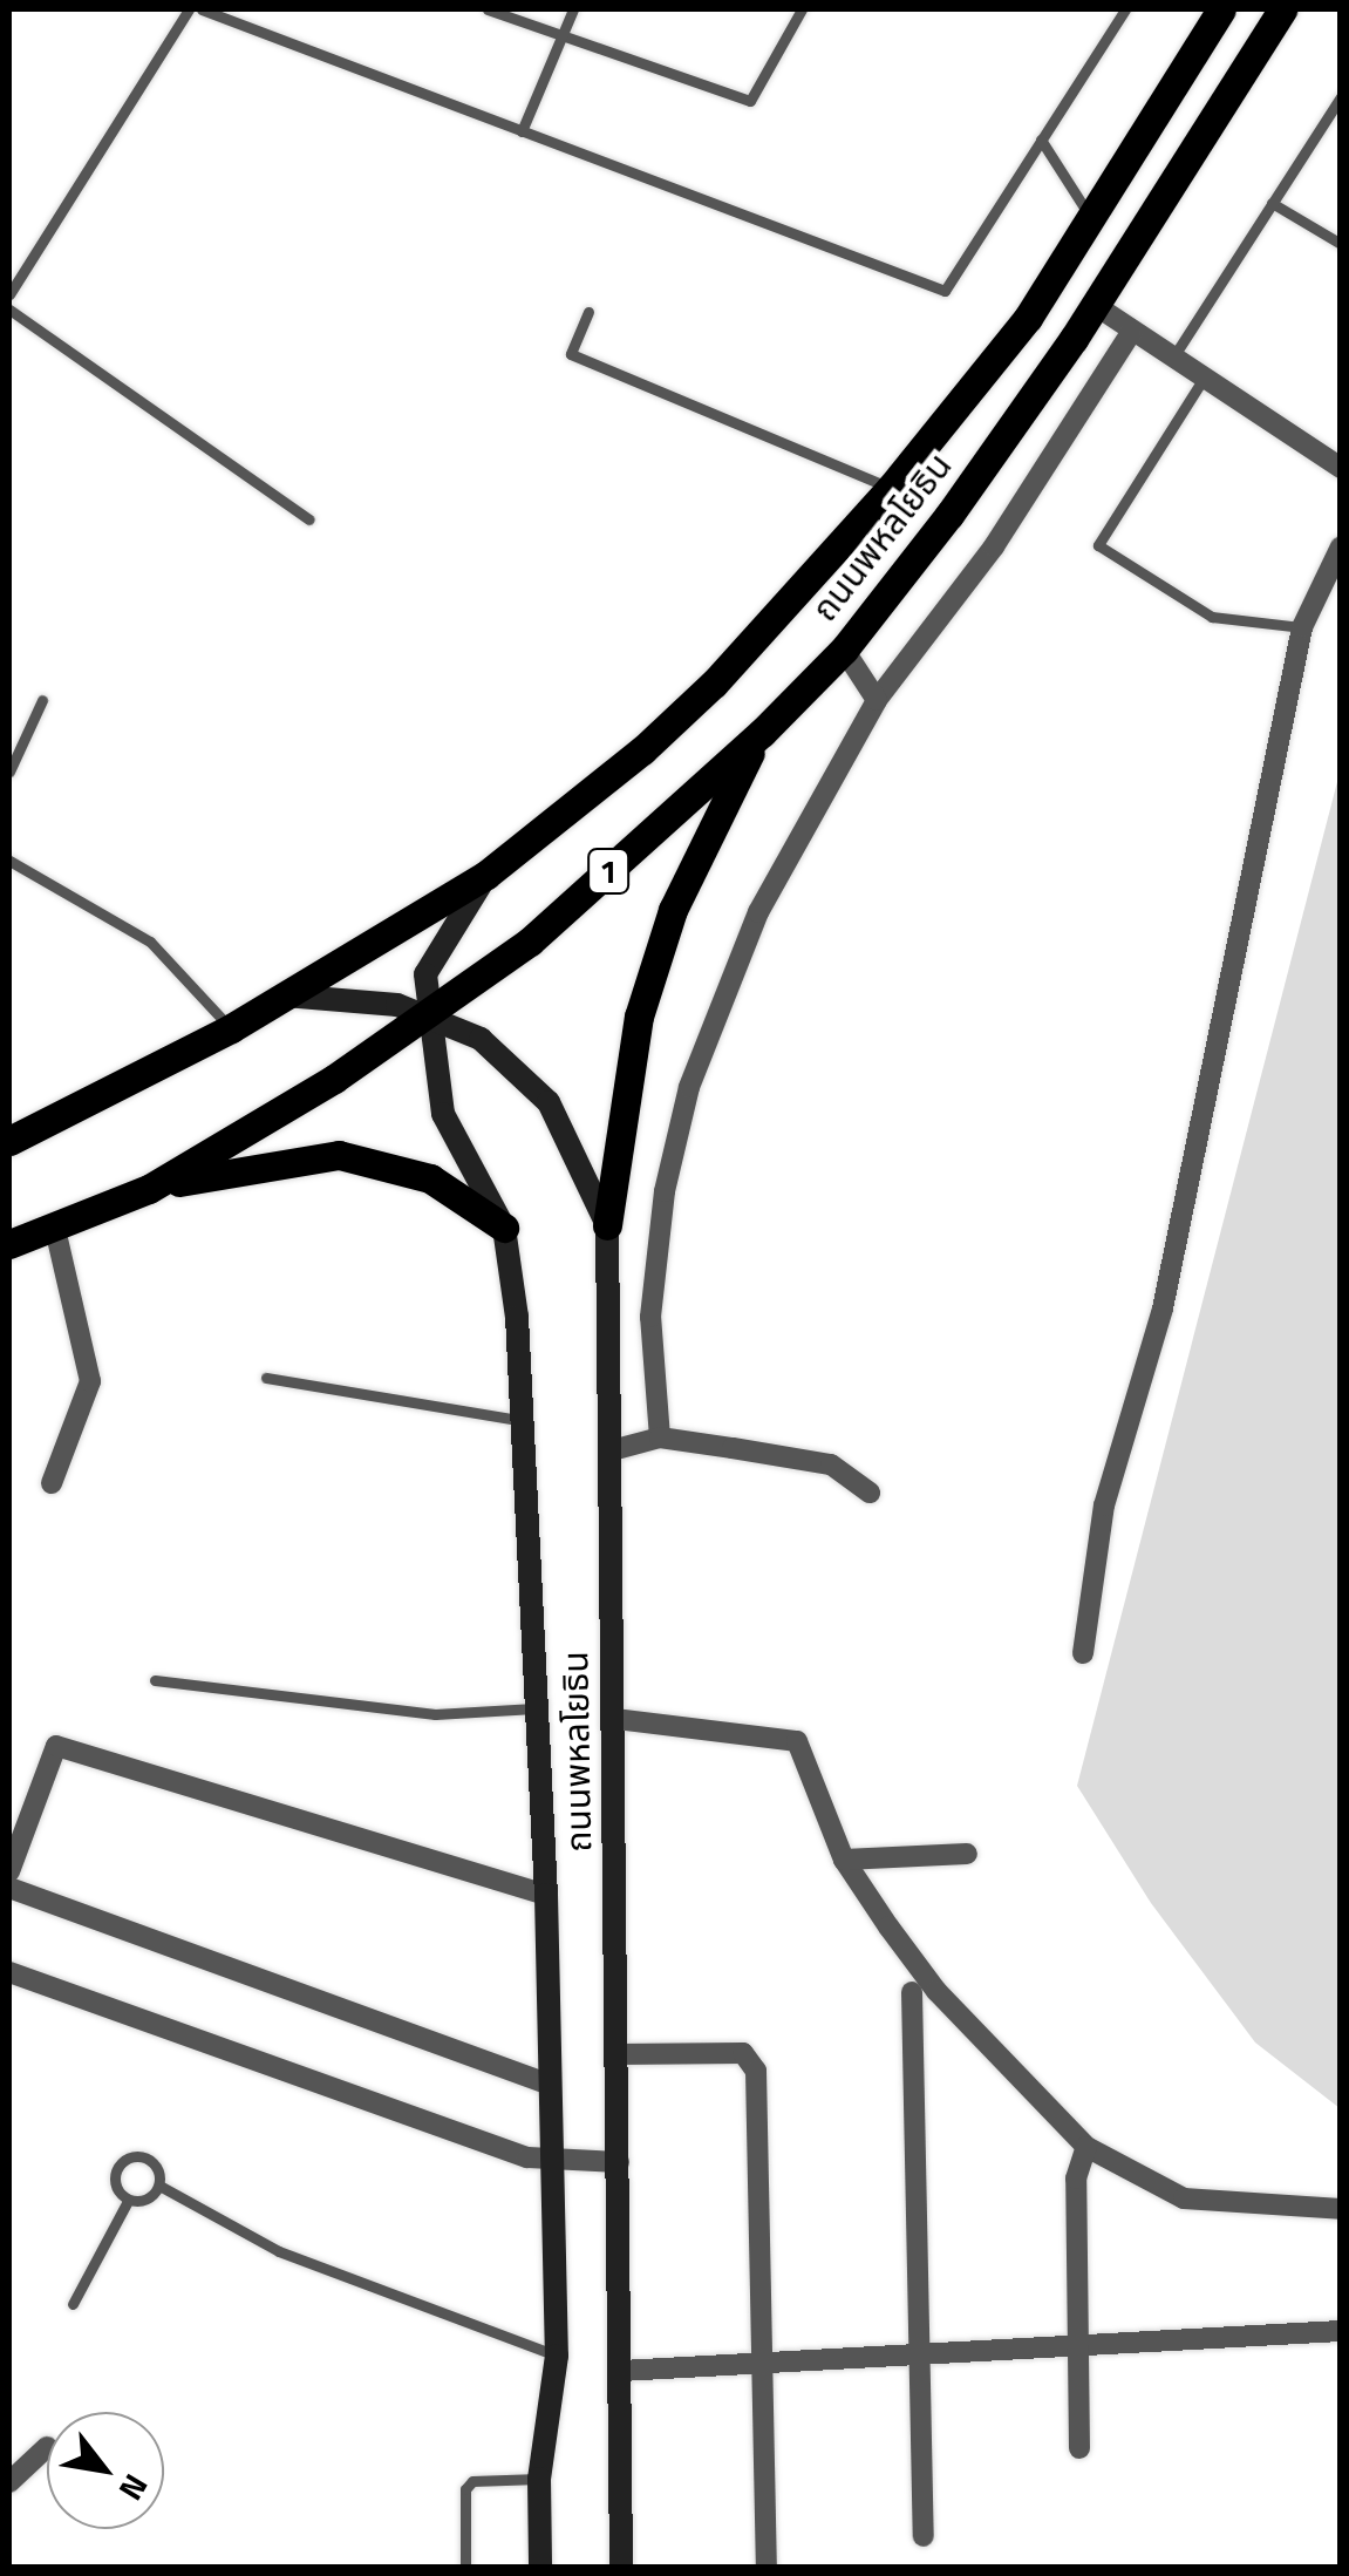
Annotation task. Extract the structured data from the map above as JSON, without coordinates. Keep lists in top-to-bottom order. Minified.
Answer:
{"streets":{"main road":["ถนนพหลโยธิน","1"]},"north":"bottom right"}
